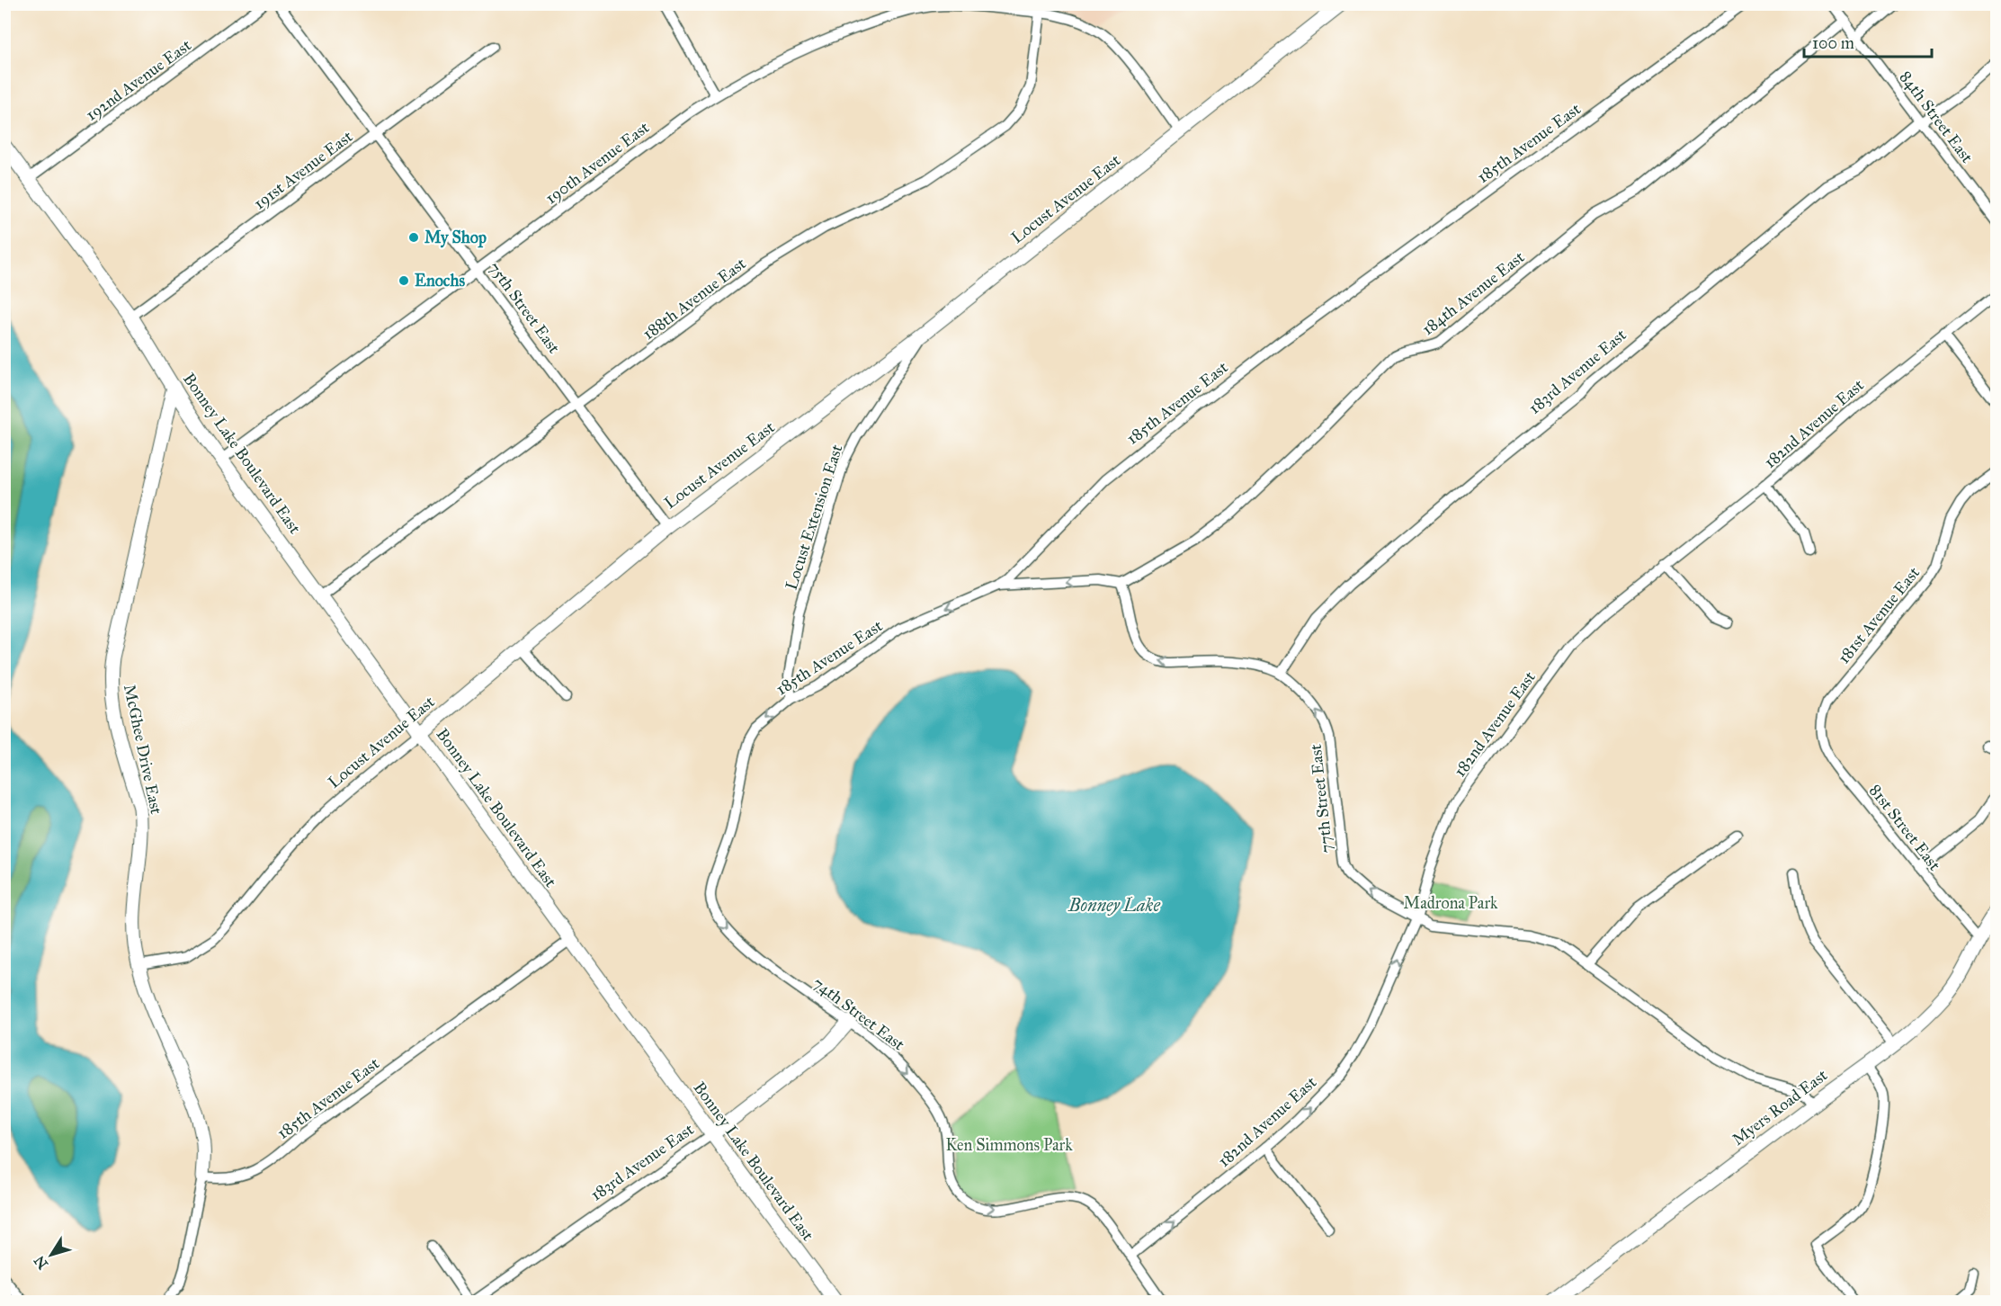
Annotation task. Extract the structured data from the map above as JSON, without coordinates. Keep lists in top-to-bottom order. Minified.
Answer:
{"streets":{"street":["192nd Avenue East","84th Street East","185th Avenue East","190th Avenue East","191st Avenue East","Locust Avenue East","184th Avenue East","188th Avenue East","75th Street East","183rd Avenue East","182nd Avenue East","Bonney Lake Boulevard East","Locust Extension East","181st Avenue East","McGhee Drive East","77th Street East","81st Street East","74th Street East","Myers Road East"]},"crossings":[["192nd Avenue East","Bonney Lake Boulevard East"],["84th Street East","184th Avenue East"],["84th Street East","183rd Avenue East"],["185th Avenue East","Bonney Lake Boulevard East"],["185th Avenue East","Locust Extension East"],["185th Avenue East","McGhee Drive East"],["185th Avenue East","74th Street East"],["190th Avenue East","Locust Avenue East"],["190th Avenue East","188th Avenue East"],["190th Avenue East","75th Street East"],["190th Avenue East","Bonney Lake Boulevard East"],["191st Avenue East","75th Street East"],["191st Avenue East","Bonney Lake Boulevard East"],["Locust Avenue East","75th Street East"],["Locust Avenue East","Bonney Lake Boulevard East"],["Locust Avenue East","Locust Extension East"],["Locust Avenue East","McGhee Drive East"],["184th Avenue East","77th Street East"],["188th Avenue East","75th Street East"],["188th Avenue East","Bonney Lake Boulevard East"],["183rd Avenue East","Bonney Lake Boulevard East"],["183rd Avenue East","77th Street East"],["183rd Avenue East","74th Street East"],["182nd Avenue East","77th Street East"],["182nd Avenue East","74th Street East"],["Bonney Lake Boulevard East","McGhee Drive East"],["181st Avenue East","81st Street East"],["77th Street East","Myers Road East"],["81st Street East","Myers Road East"]],"one_way":["77th Street East","74th Street East"],"water":["Bonney Lake"],"parks":["Madrona Park","Ken Simmons Park"],"places":["My Shop","Enochs"],"scale_bar":"100 m","north":"bottom left"}
